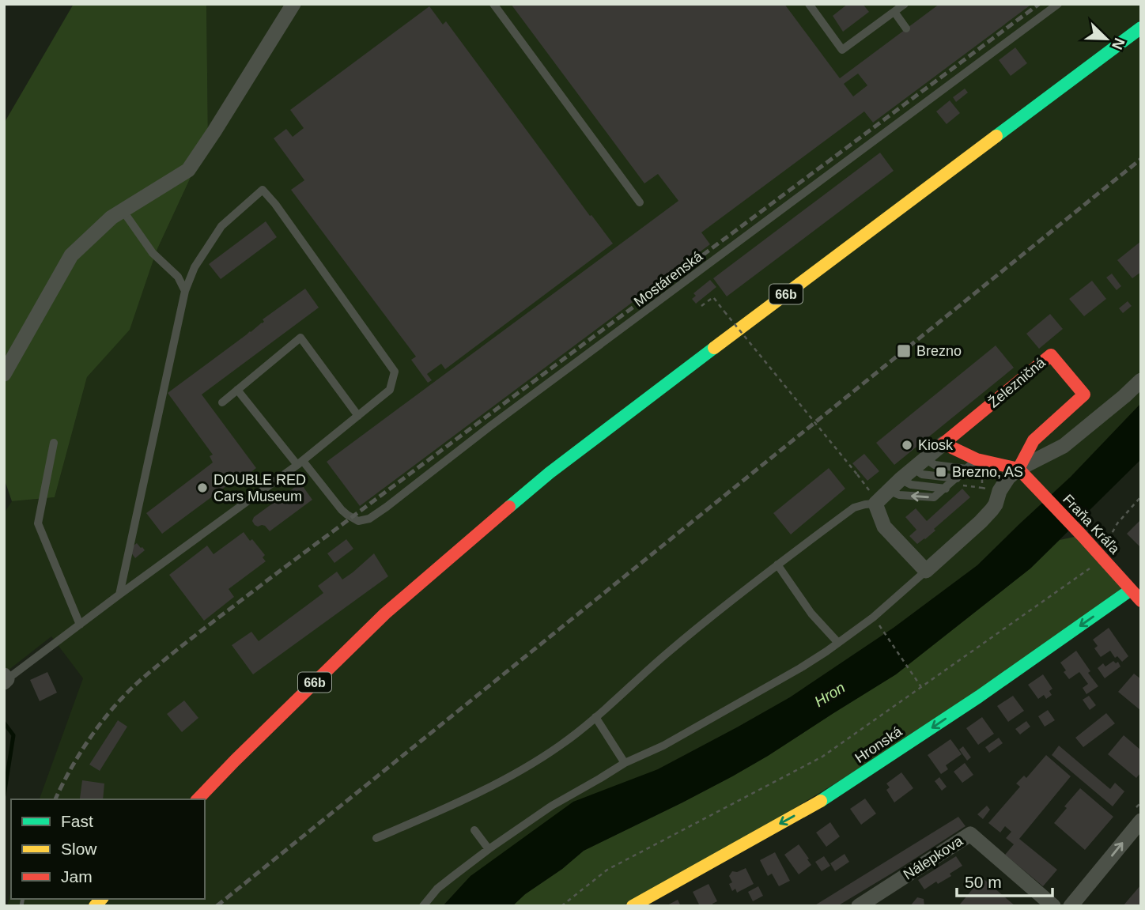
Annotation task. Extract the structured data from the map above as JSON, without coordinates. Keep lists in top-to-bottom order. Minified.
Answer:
{"streets":{"main road":["66b","Železničná","Fraňa Kráľa","Hronská"],"street":["Nálepkova"],"lane":["Mostárenská"]},"crossings":[["Železničná","Fraňa Kráľa"],["Fraňa Kráľa","Hronská"]],"one_way":["Hronská"],"water":["Hron"],"places":{"transit":["Brezno","Brezno, AS"],"other":["Kiosk","DOUBLE RED Cars Museum"]},"legend":["Fast","Slow","Jam"],"scale_bar":"50 m","north":"bottom right"}
